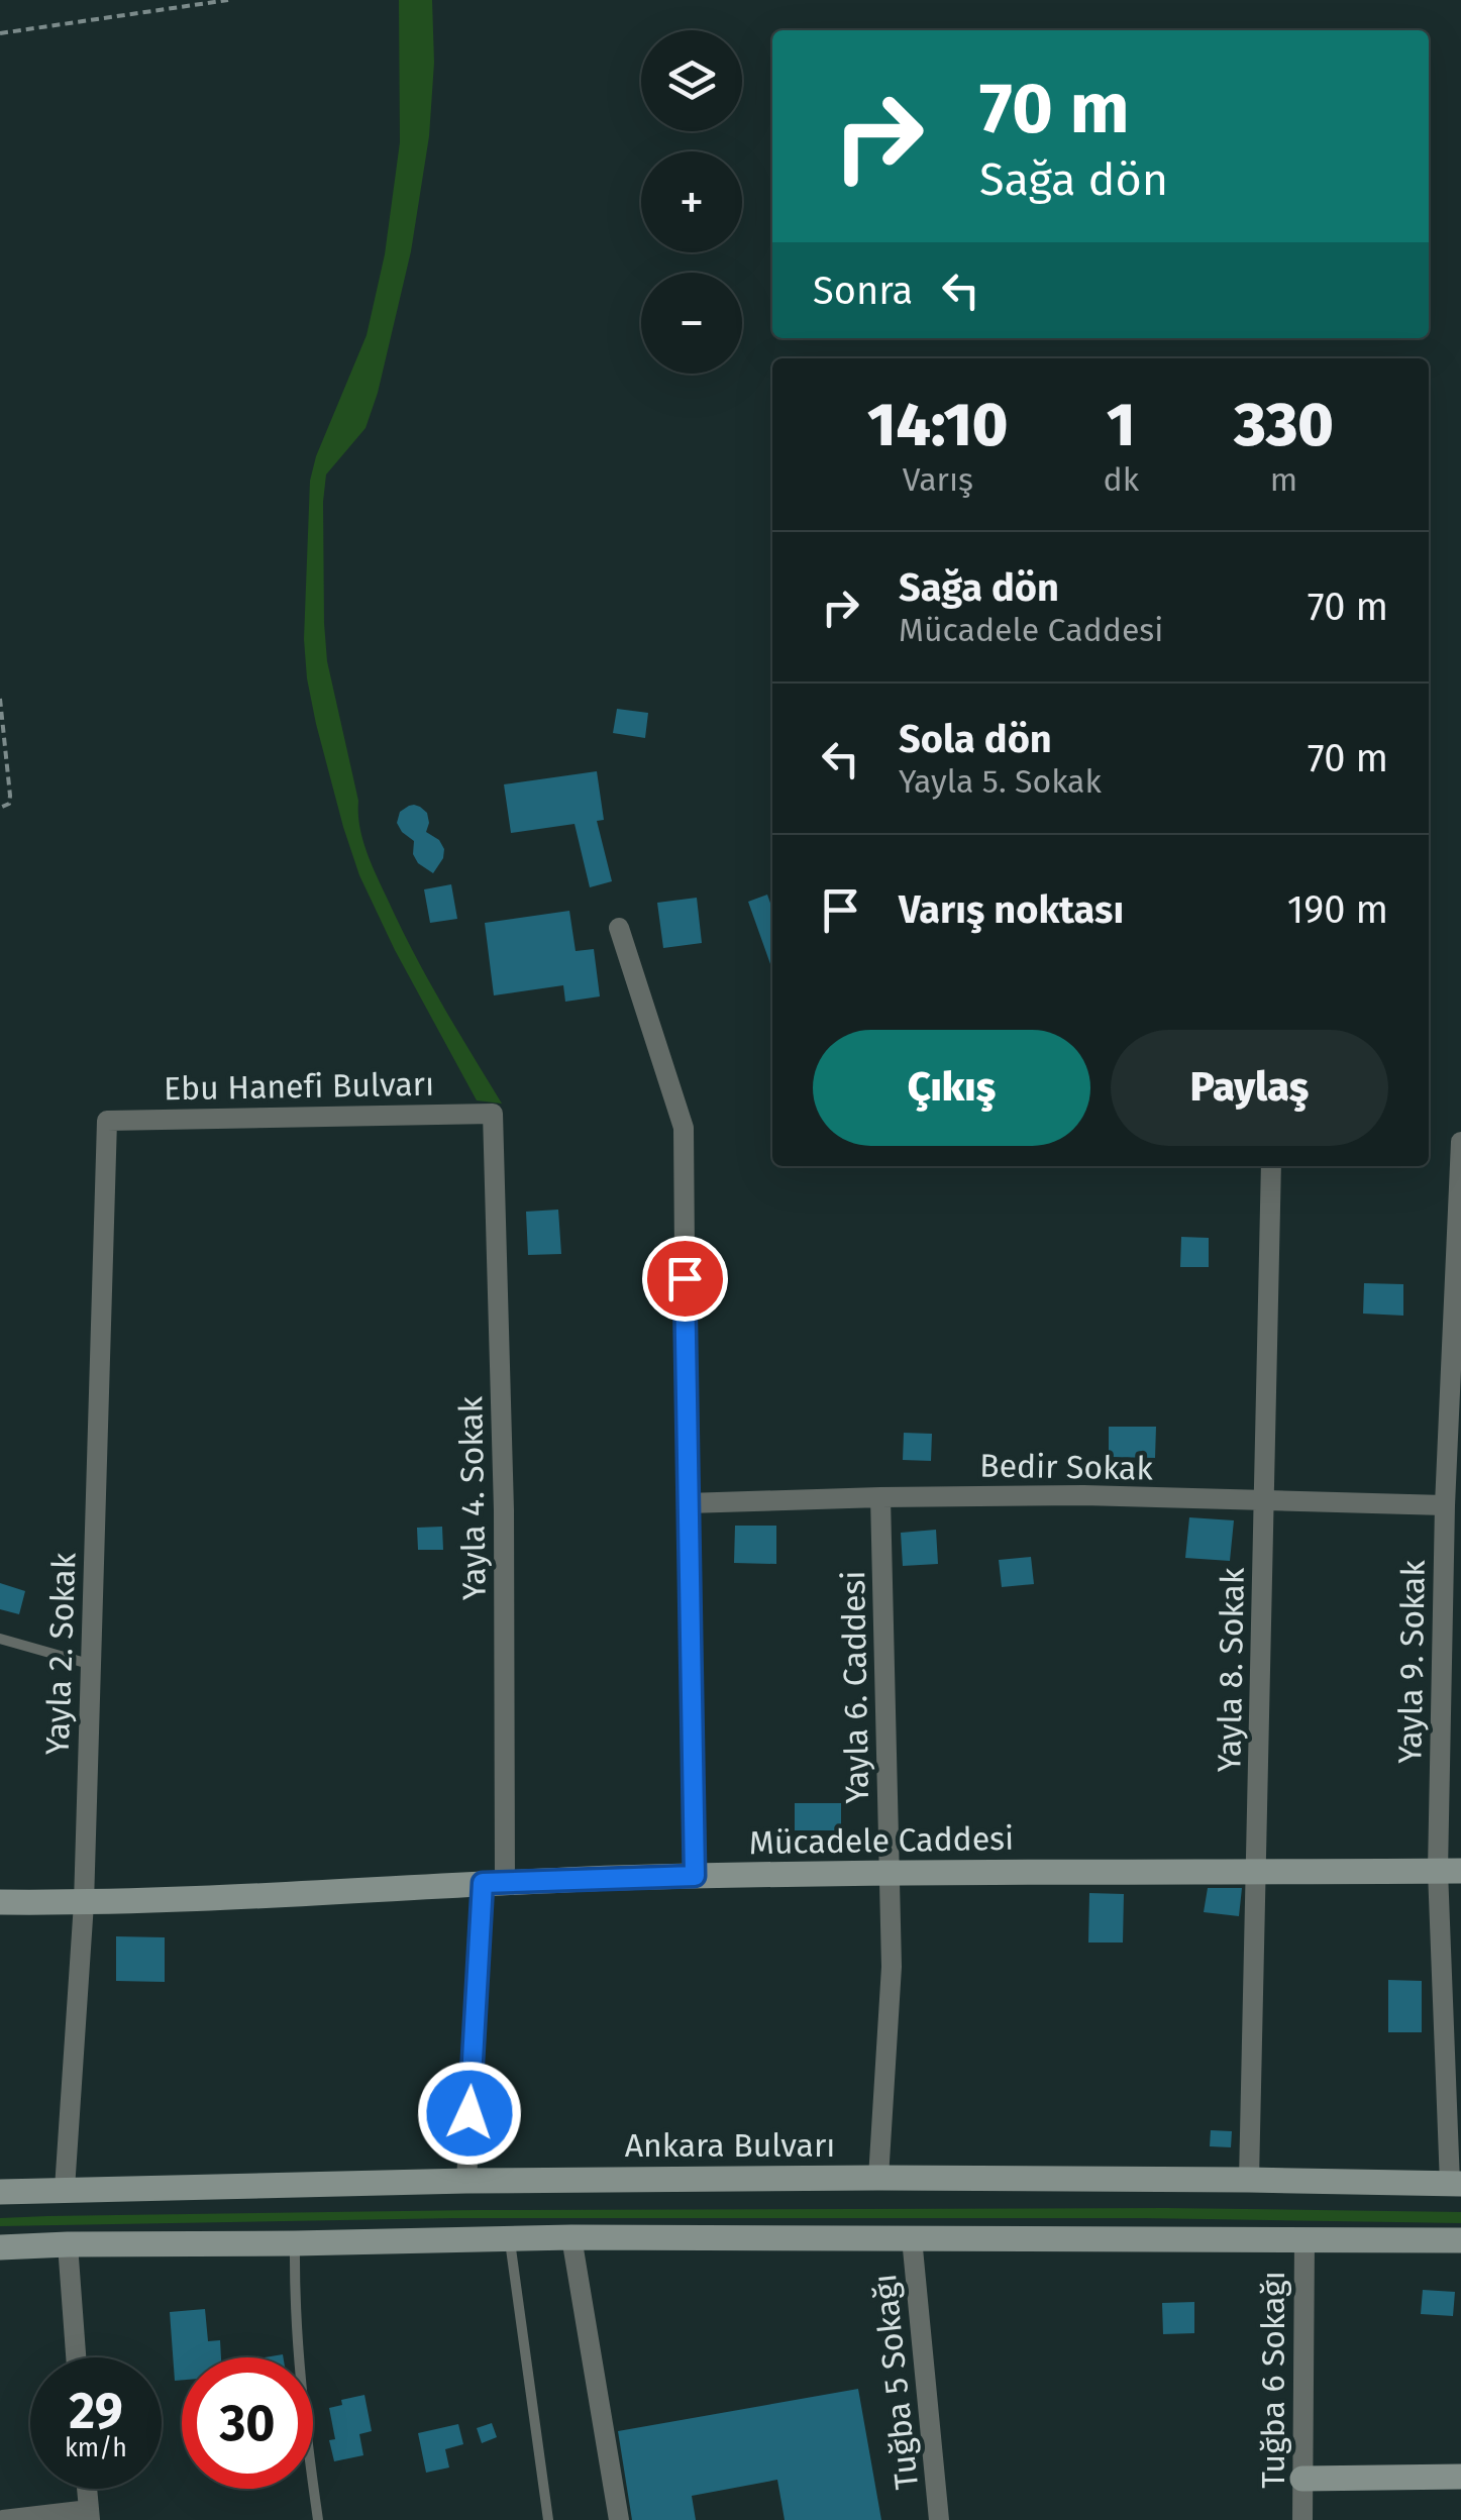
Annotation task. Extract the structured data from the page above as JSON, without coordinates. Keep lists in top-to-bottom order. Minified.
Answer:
{"streets":{"main road":["Mücadele Caddesi","Ankara Bulvarı"],"street":["Ebu Hanefi Bulvarı","Bedir Sokak","Yayla 4. Sokak","Yayla 2. Sokak","Yayla 9. Sokak","Yayla 8. Sokak","Yayla 6. Caddesi","Tuğba 6 Sokağı","Tuğba 5 Sokağı"]},"crossings":[["Ebu Hanefi Bulvarı","Yayla 4. Sokak"],["Ebu Hanefi Bulvarı","Yayla 2. Sokak"],["Bedir Sokak","Yayla 9. Sokak"],["Bedir Sokak","Yayla 8. Sokak"],["Bedir Sokak","Yayla 6. Caddesi"],["Yayla 4. Sokak","Mücadele Caddesi"],["Yayla 4. Sokak","Ankara Bulvarı"],["Yayla 2. Sokak","Mücadele Caddesi"],["Yayla 2. Sokak","Ankara Bulvarı"],["Yayla 9. Sokak","Mücadele Caddesi"],["Yayla 9. Sokak","Ankara Bulvarı"],["Yayla 8. Sokak","Mücadele Caddesi"],["Yayla 8. Sokak","Ankara Bulvarı"],["Yayla 6. Caddesi","Mücadele Caddesi"],["Yayla 6. Caddesi","Ankara Bulvarı"]],"page":{"map_buttons":["+","−"],"turn":["70 m","Sağa dön"],"then":"Sonra","eta":["14:10","Varış","1","dk","330","m"],"list":[{"name":"Sağa dön","note":"Mücadele Caddesi","value":"70 m"},{"name":"Sola dön","note":"Yayla 5. Sokak","value":"70 m"},{"name":"Varış noktası","value":"190 m"}],"buttons":["Çıkış","Paylaş"],"speed":"29 km/h","limit":"30"}}
